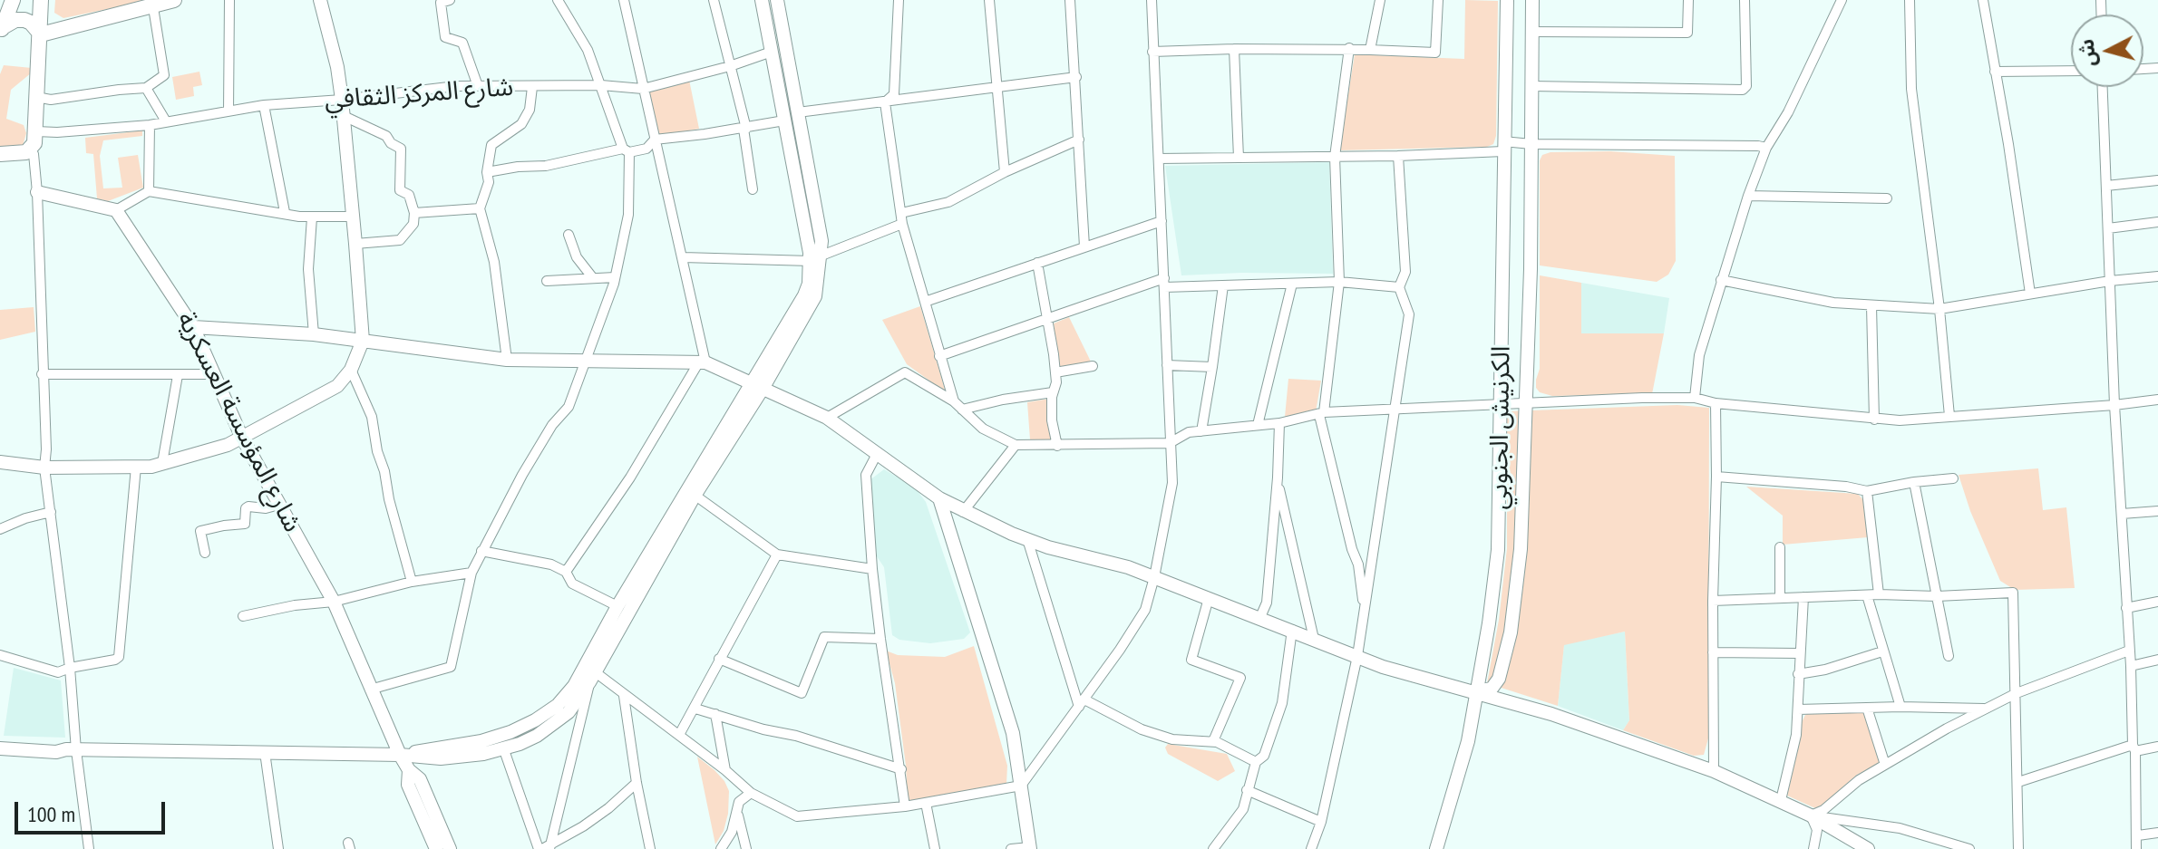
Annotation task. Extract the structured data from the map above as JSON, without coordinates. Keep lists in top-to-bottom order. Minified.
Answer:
{"streets":{"street":["شارع المركز الثقافي","شارع المؤسسة العسكرية","الكرنيش الجنوبي"]},"scale_bar":"100 m","north":"left"}
